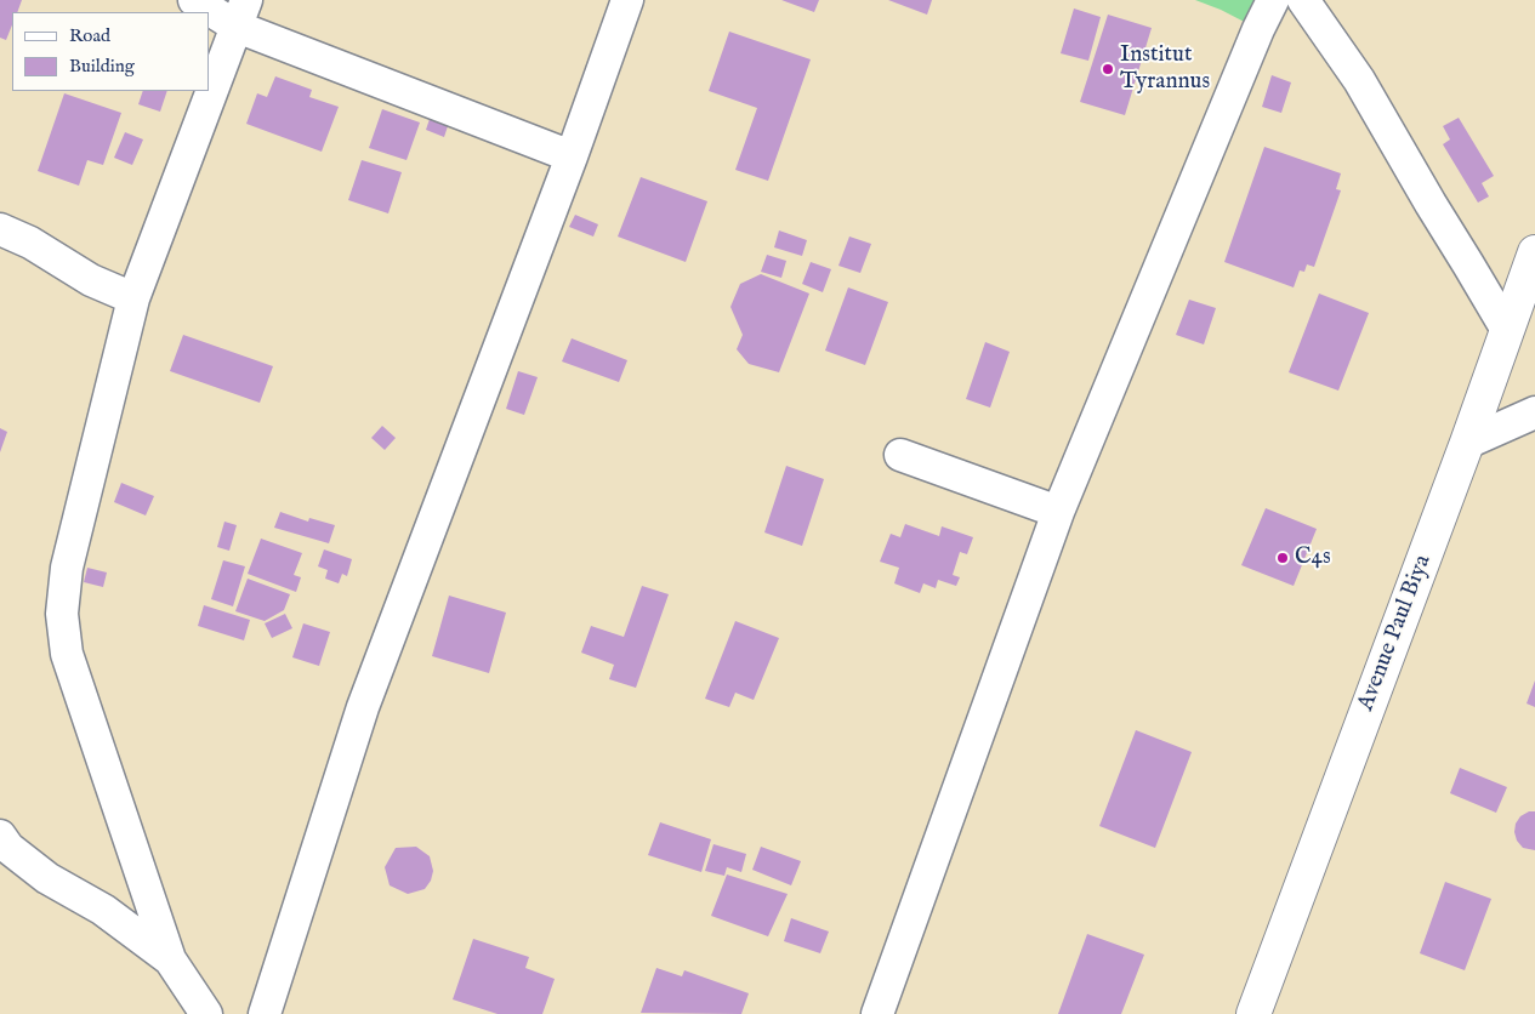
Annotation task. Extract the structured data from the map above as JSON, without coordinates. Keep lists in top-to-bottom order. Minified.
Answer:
{"streets":{"main road":["Avenue Paul Biya"]},"places":["Institut Tyrannus","C4s"],"legend":["Road","Building"]}
